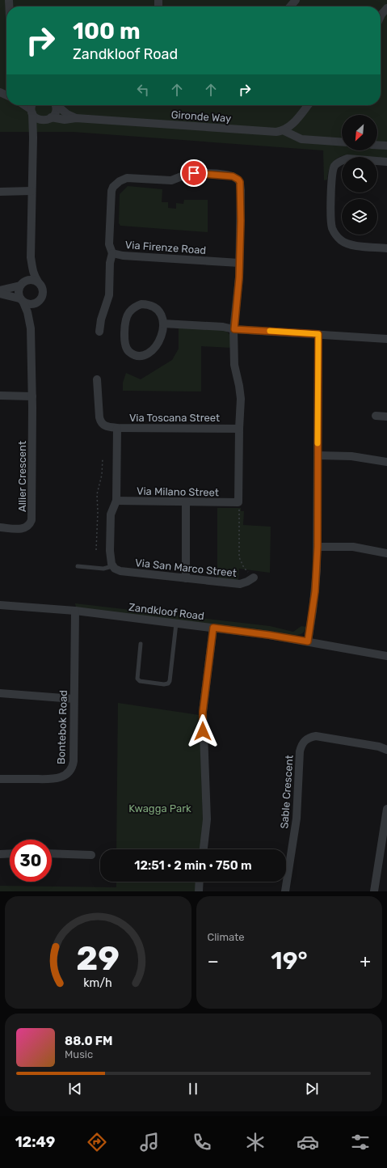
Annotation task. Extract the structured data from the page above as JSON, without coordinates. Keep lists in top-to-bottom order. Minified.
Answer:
{"streets":{"street":["Gironde Way","Via Firenze Road","Via Toscana Street","Allier Crescent","Via Milano Street","Via San Marco Street","Zandkloof Road","Bontebok Road","Sable Crescent"]},"crossings":[["Via Toscana Street","Via Milano Street"],["Via Toscana Street","Via San Marco Street"],["Zandkloof Road","Bontebok Road"]],"parks":["Kwagga Park"],"north":"bottom left","page":{"turn":["100 m","Zandkloof Road"],"limit":"30","trip":"12:51 · 2 min · 750 m","tile":"Climate","heat":["−","19°","+"],"song":["88.0 FM","Music"],"tabs":"12:49","gauge":["29","km/h"]}}
